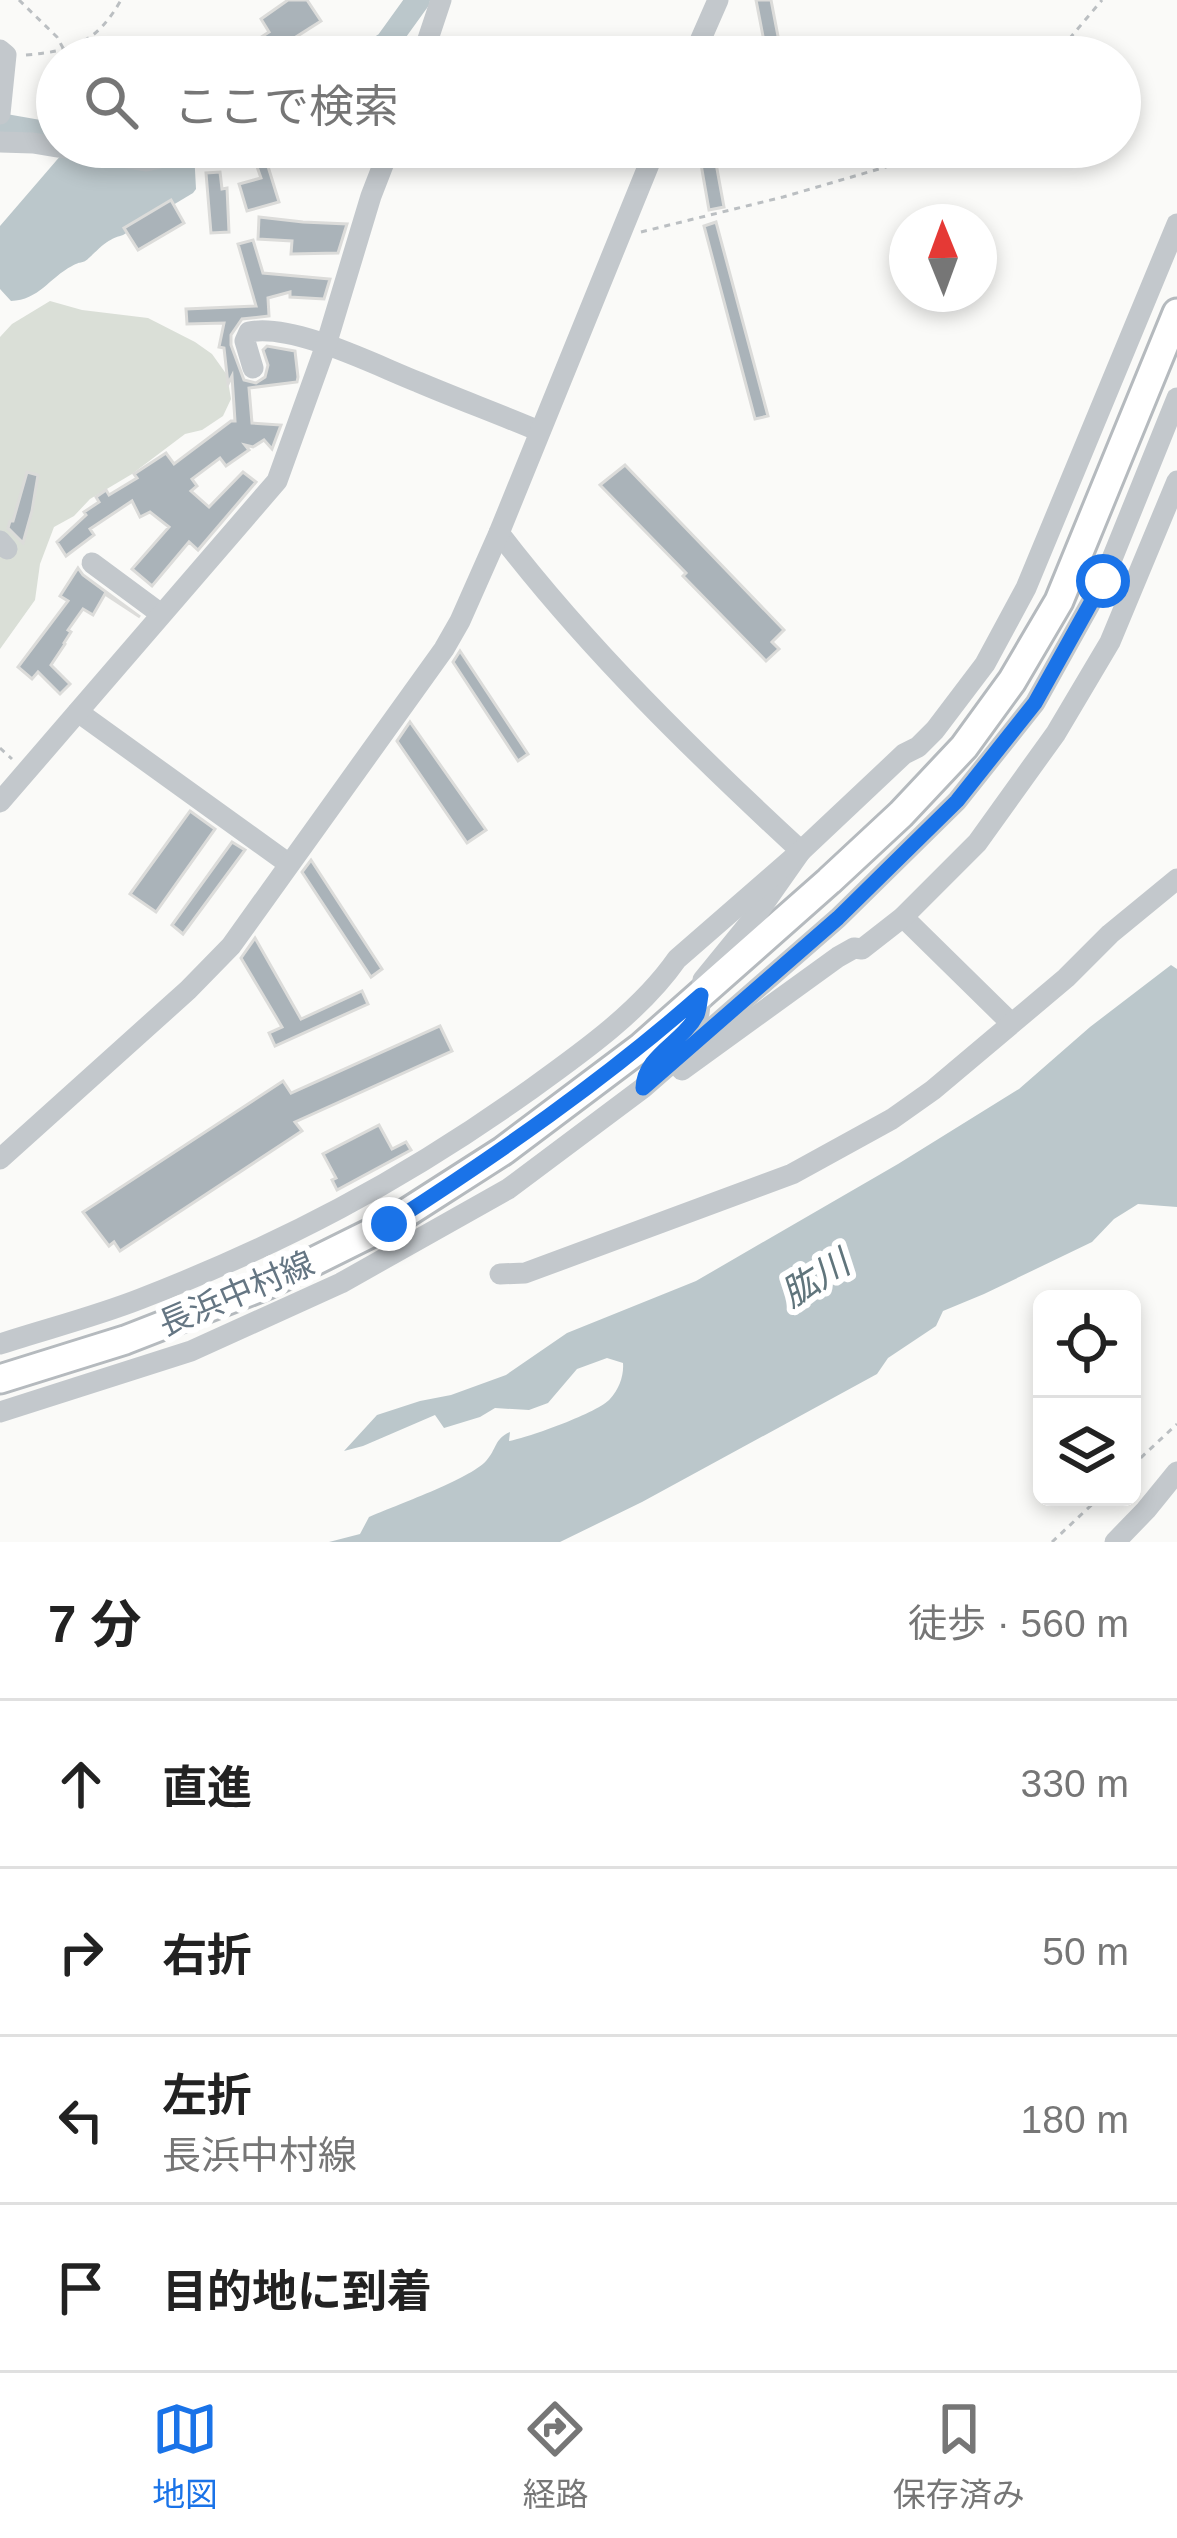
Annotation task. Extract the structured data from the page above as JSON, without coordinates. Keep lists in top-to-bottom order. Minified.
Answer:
{"streets":{"main road":["長浜中村線"]},"water":["肱川"],"north":"top","page":{"search":"ここで検索","heading":["7 分","徒歩 · 560 m"],"list":[["直進","330 m"],["右折","50 m"],["左折","長浜中村線","180 m"],"目的地に到着"],"nav":["地図","経路","保存済み"]}}
